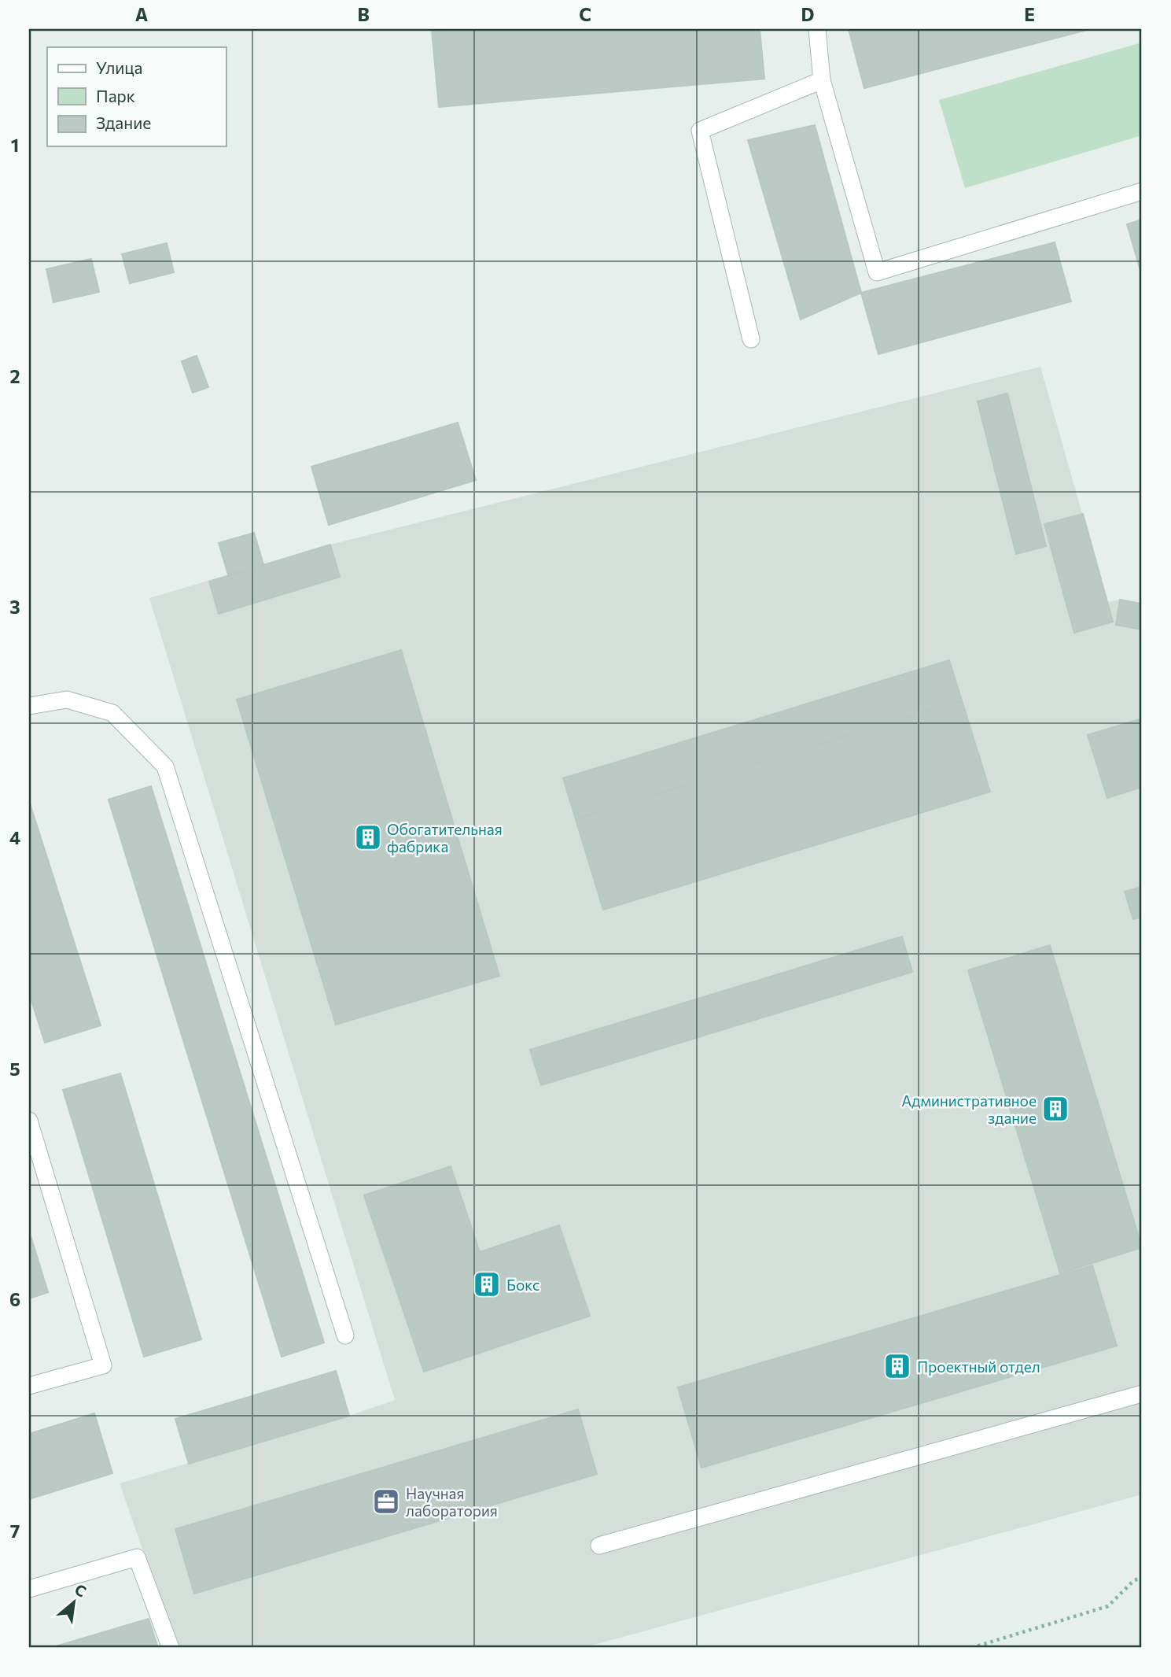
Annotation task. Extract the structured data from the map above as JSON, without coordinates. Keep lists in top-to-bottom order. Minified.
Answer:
{"places":{"building":["Обогатительная фабрика","Административное здание","Бокс","Проектный отдел"],"office":["Научная лаборатория"]},"legend":["Улица","Парк","Здание"],"north":"top right","grid":{"columns":["A","B","C","D","E"],"rows":["1","2","3","4","5","6","7"]}}
